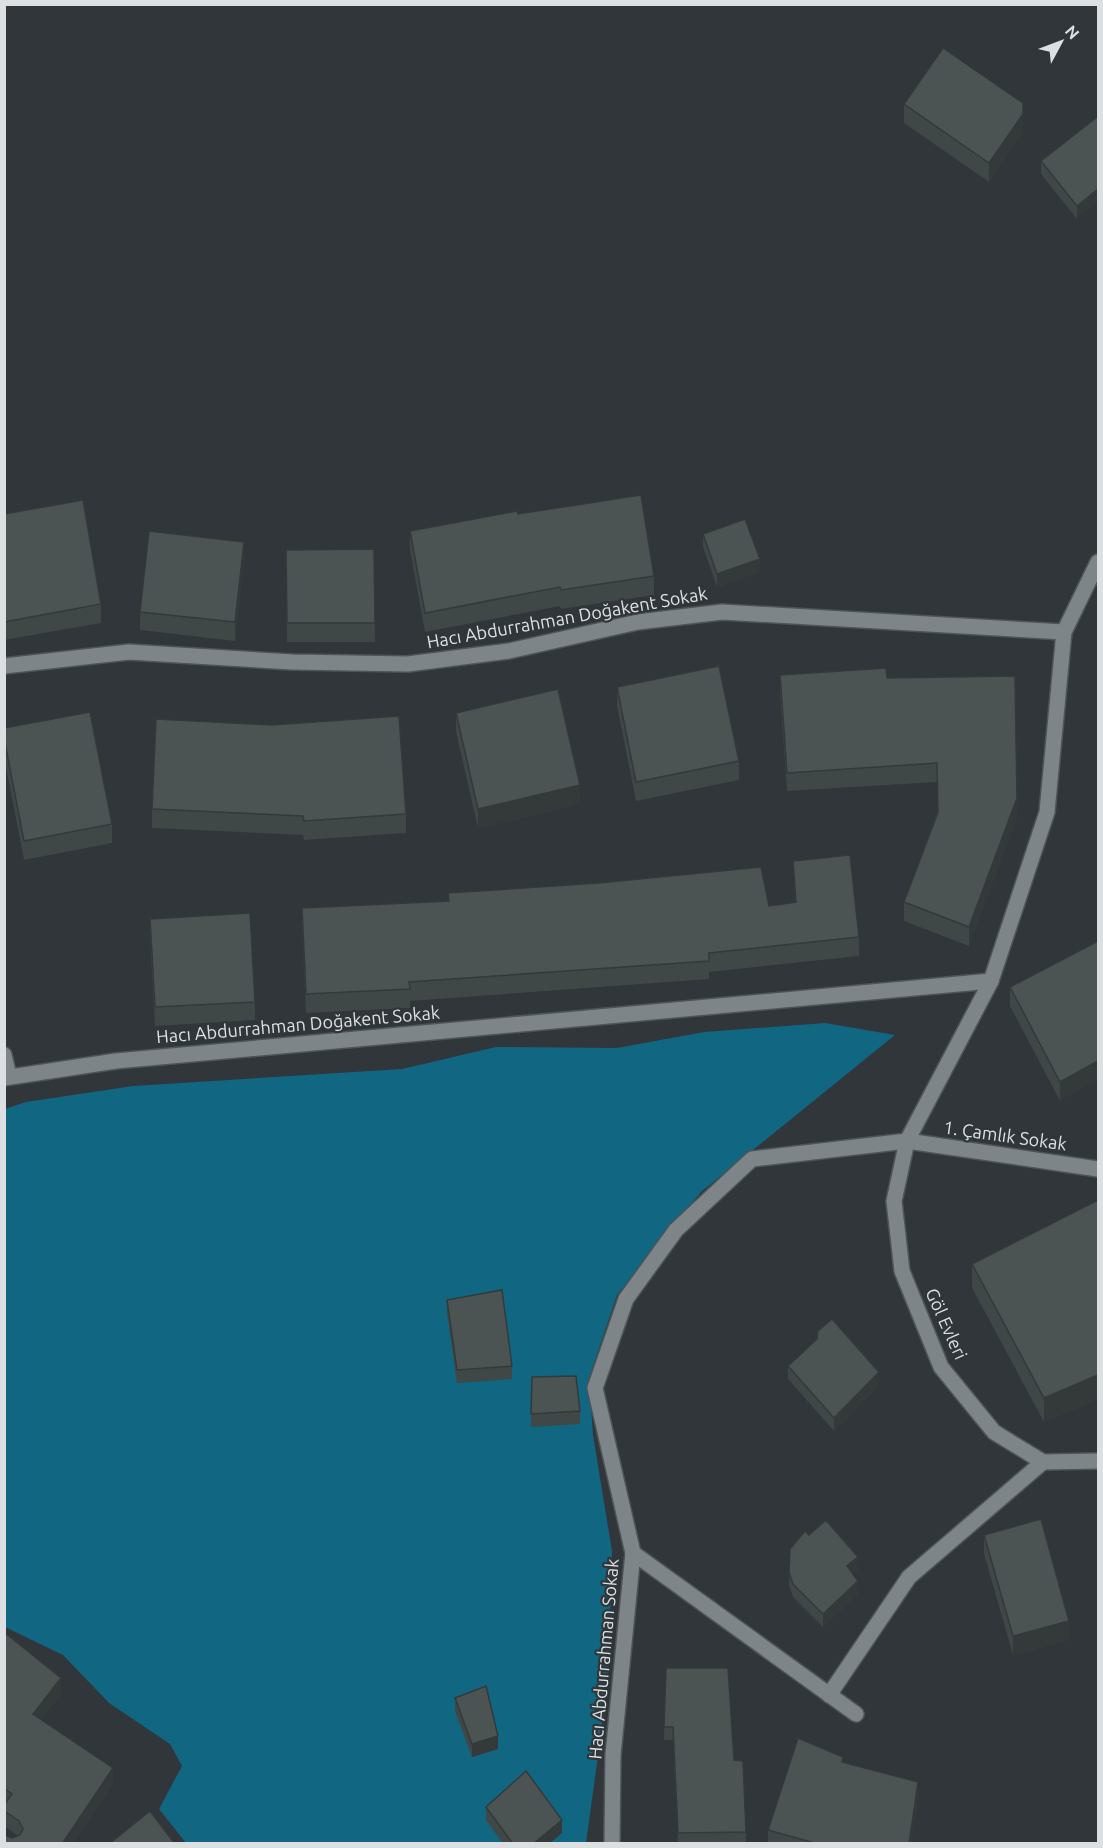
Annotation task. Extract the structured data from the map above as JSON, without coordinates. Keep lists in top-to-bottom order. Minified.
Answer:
{"streets":{"street":["Hacı Abdurrahman Doğakent Sokak","1. Çamlık Sokak","Göl Evleri","Hacı Abdurrahman Sokak"]},"crossings":[["1. Çamlık Sokak","Göl Evleri"],["1. Çamlık Sokak","Hacı Abdurrahman Sokak"],["Göl Evleri","Hacı Abdurrahman Sokak"]],"north":"top right"}
